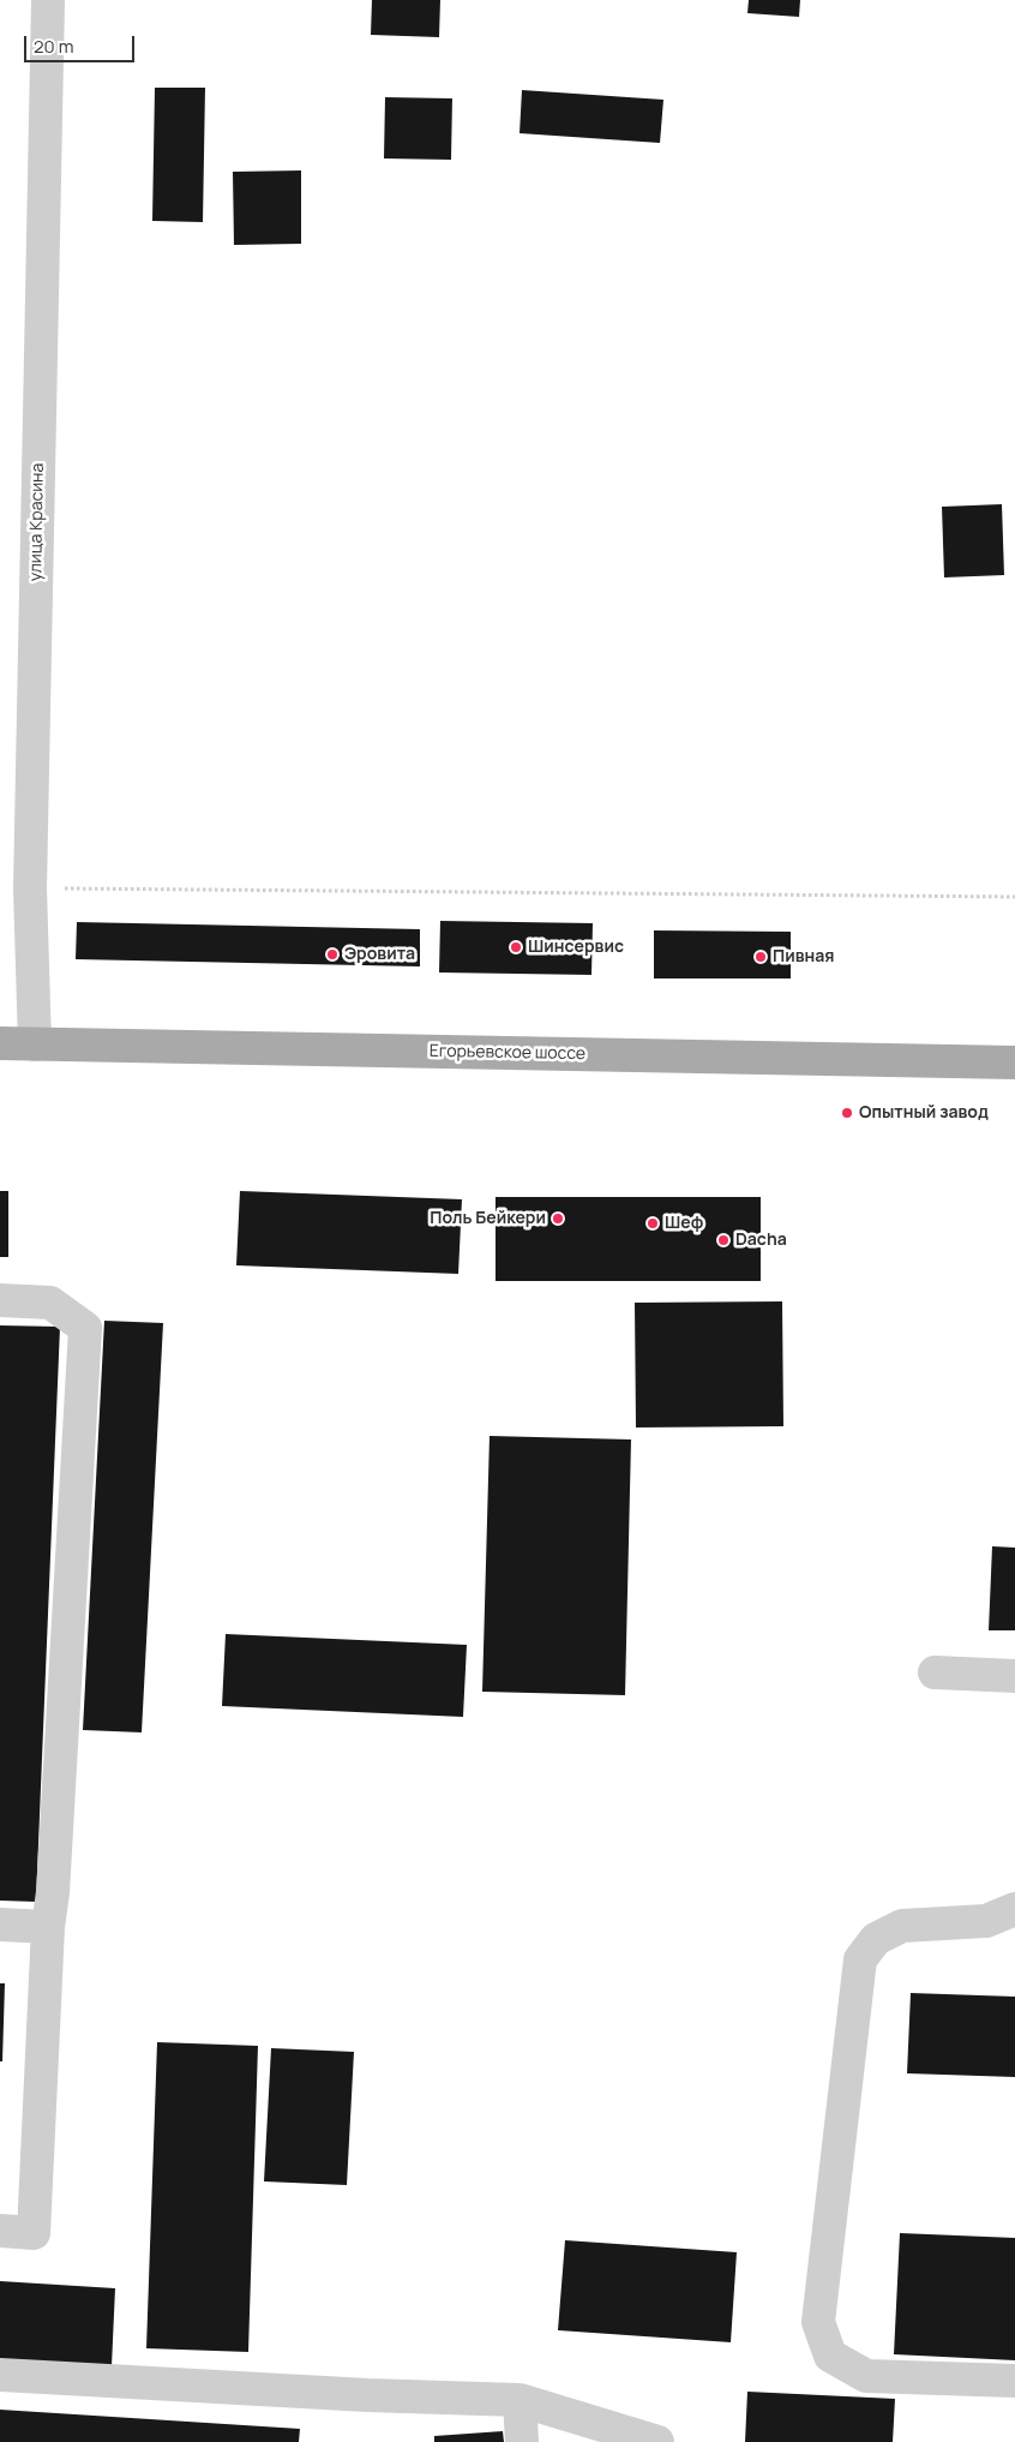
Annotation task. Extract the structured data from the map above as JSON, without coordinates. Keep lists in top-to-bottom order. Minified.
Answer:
{"streets":{"main road":["Егорьевское шоссе"],"lane":["улица Красина"]},"crossings":[["улица Красина","Егорьевское шоссе"]],"places":["Шинсервис","Эровита","Пивная","Опытный завод","Поль Бейкери","Шеф","Dacha"],"scale_bar":"20 m"}
